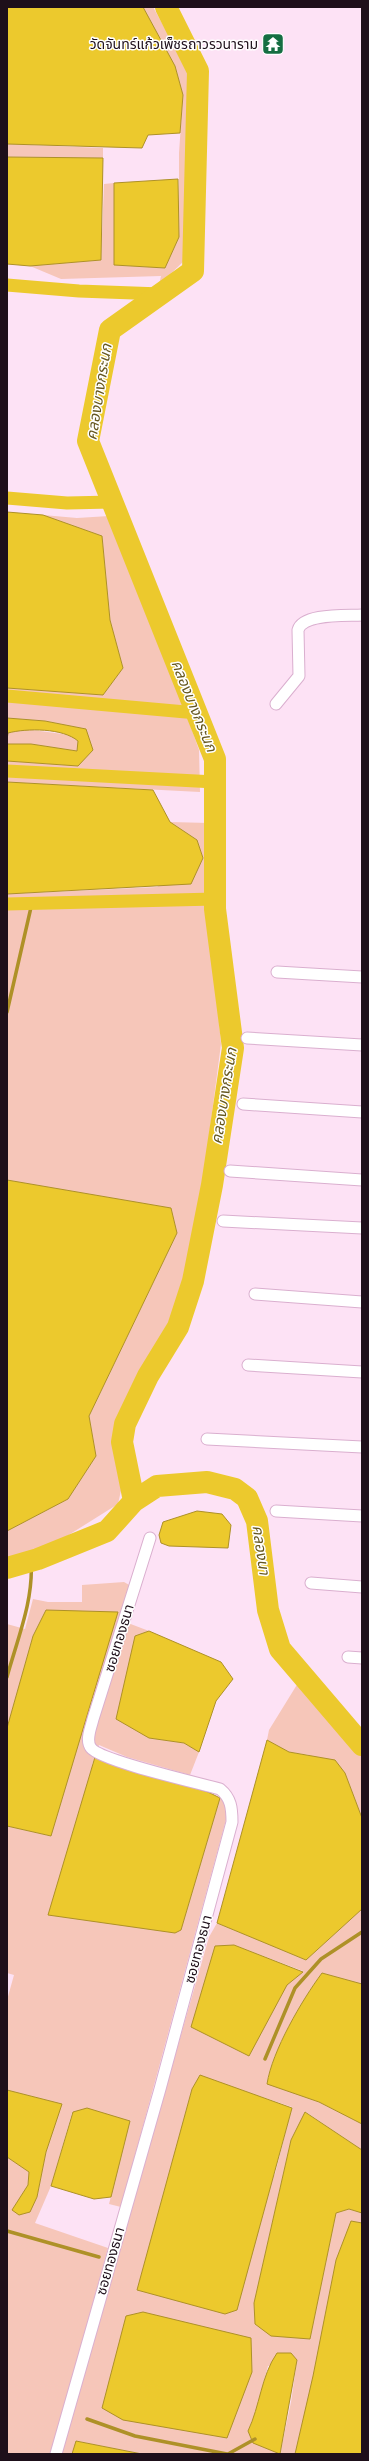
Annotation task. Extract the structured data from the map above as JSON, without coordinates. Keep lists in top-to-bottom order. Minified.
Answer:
{"streets":{"street":["ซอยทองธนา"]},"water":["คลองบางกระนก","คลองนา"],"places":{"temple":["วัดจันทร์แก้วเพ็ชรถาวรวนาราม"]}}
